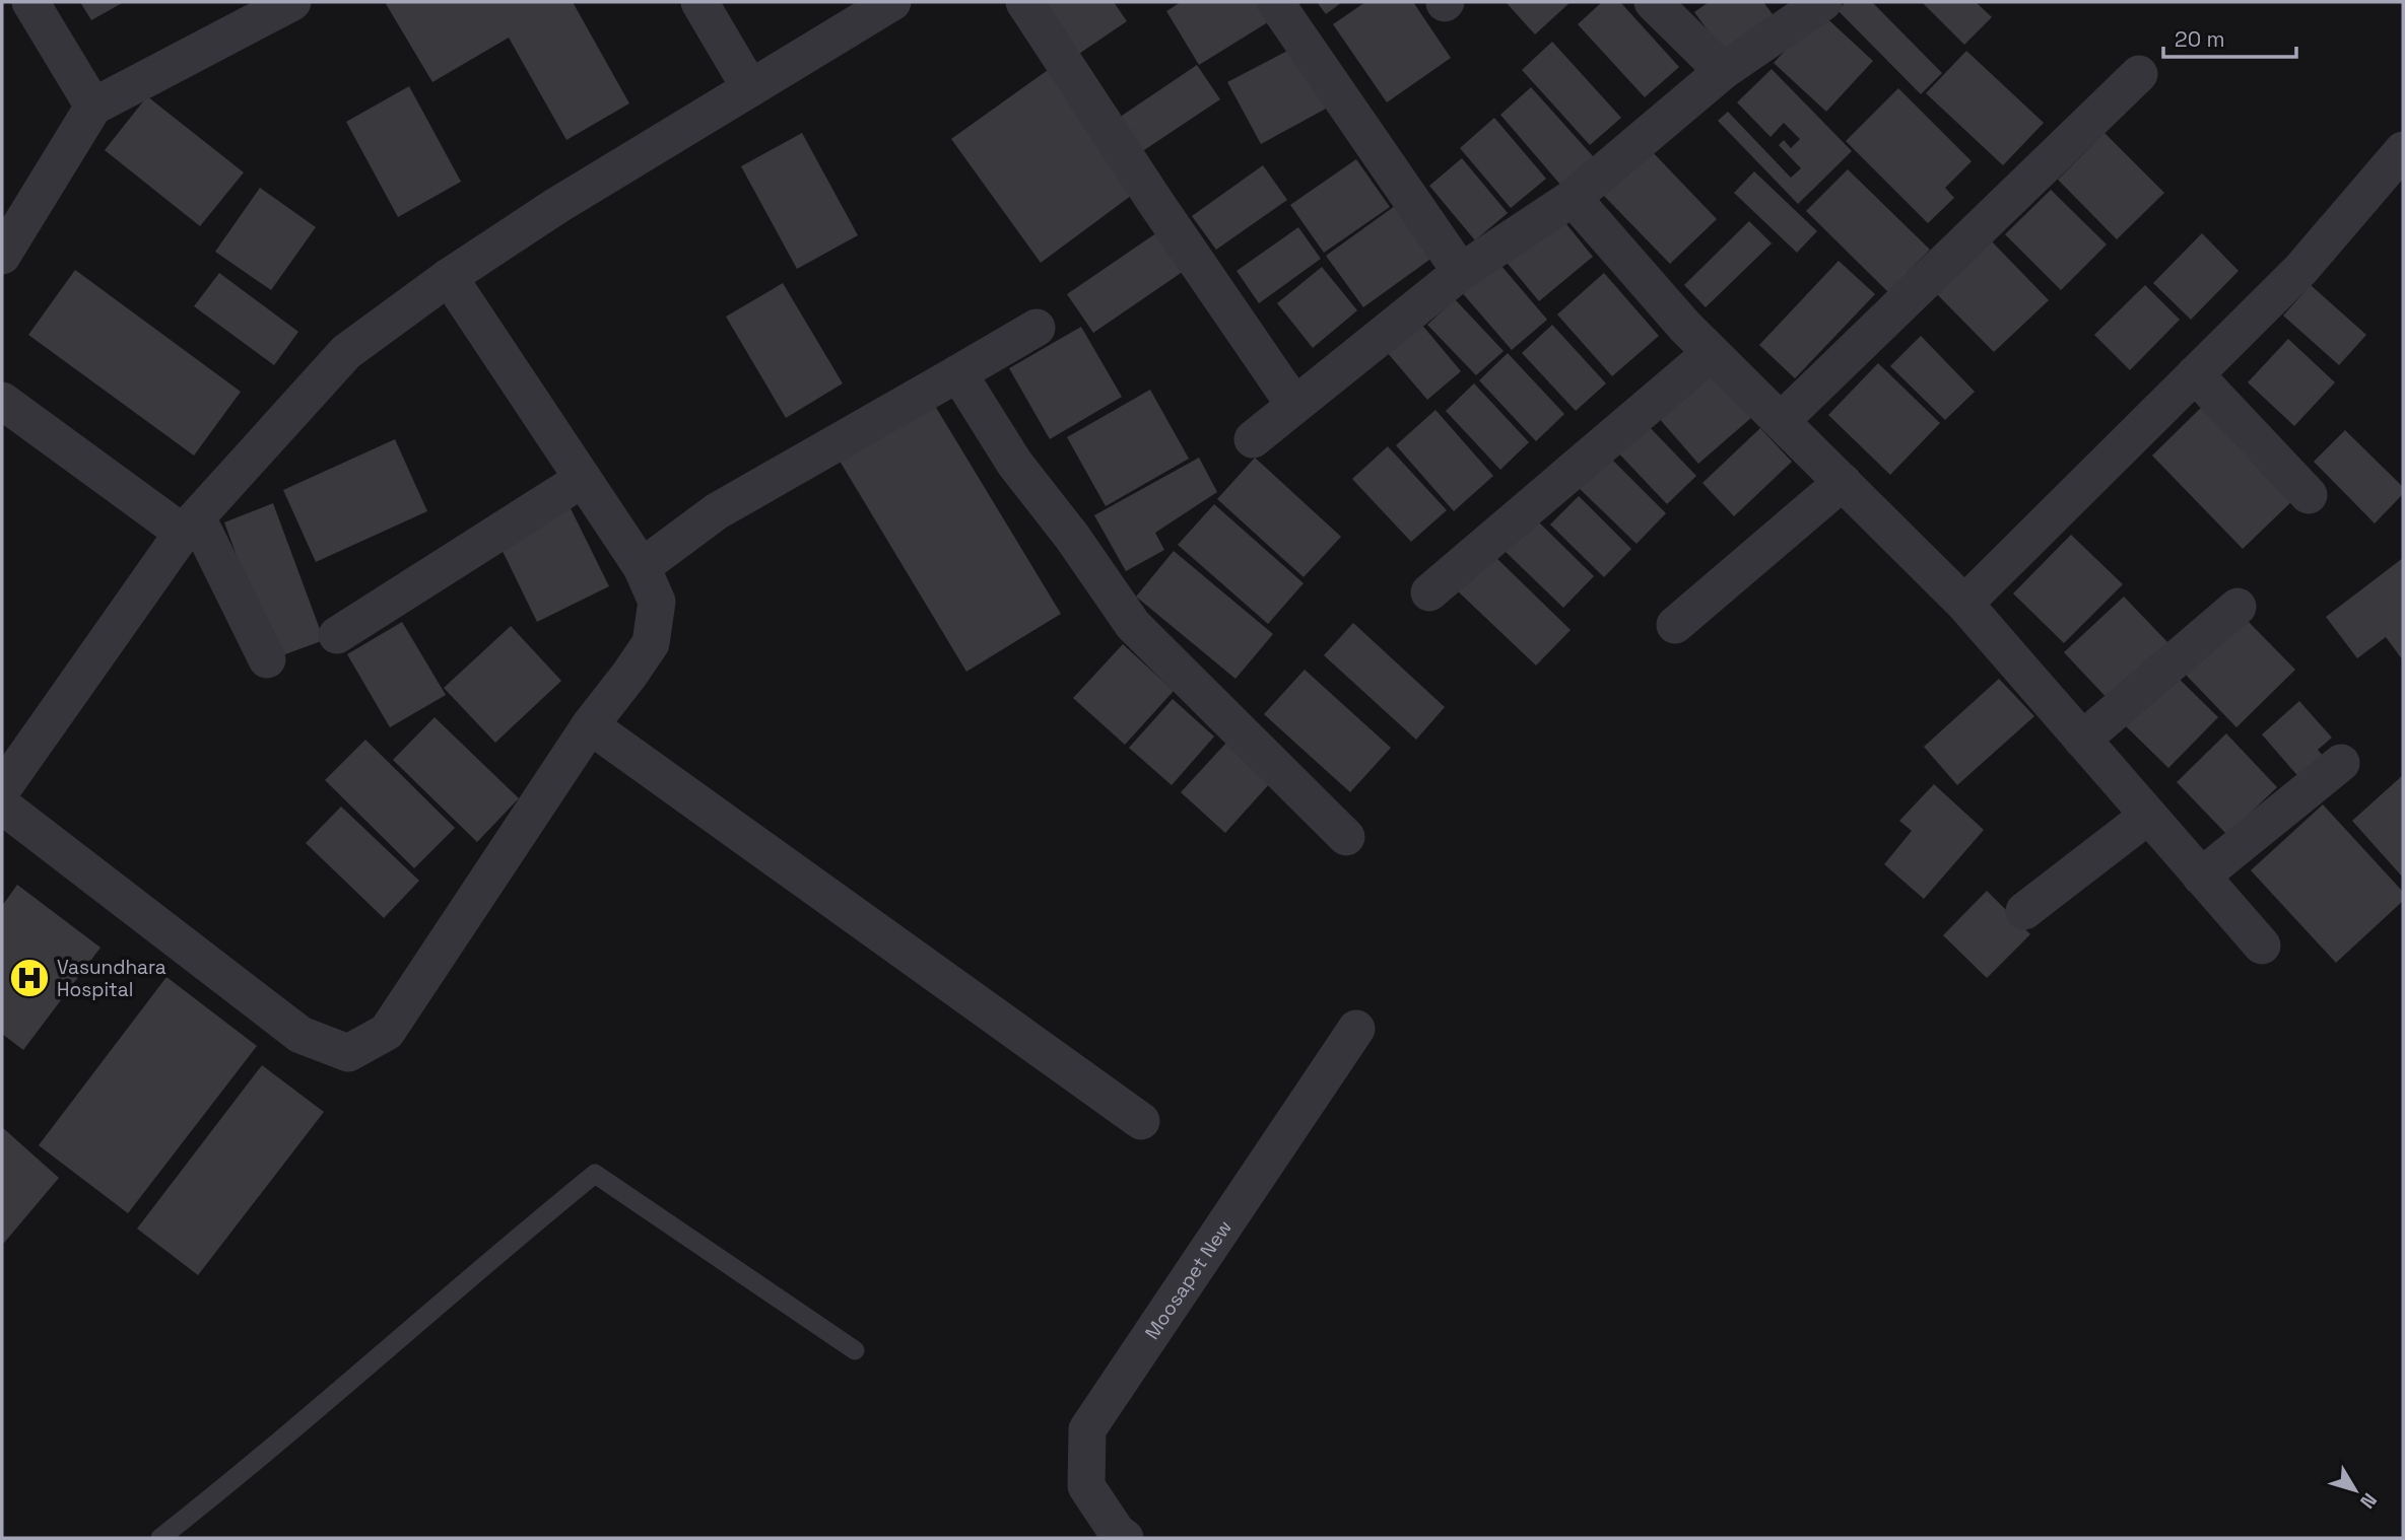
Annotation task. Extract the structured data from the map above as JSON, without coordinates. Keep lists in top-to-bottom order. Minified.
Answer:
{"streets":{"street":["Moosapet New"]},"places":{"hospital":["Vasundhara Hospital"]},"scale_bar":"20 m","north":"bottom right"}
